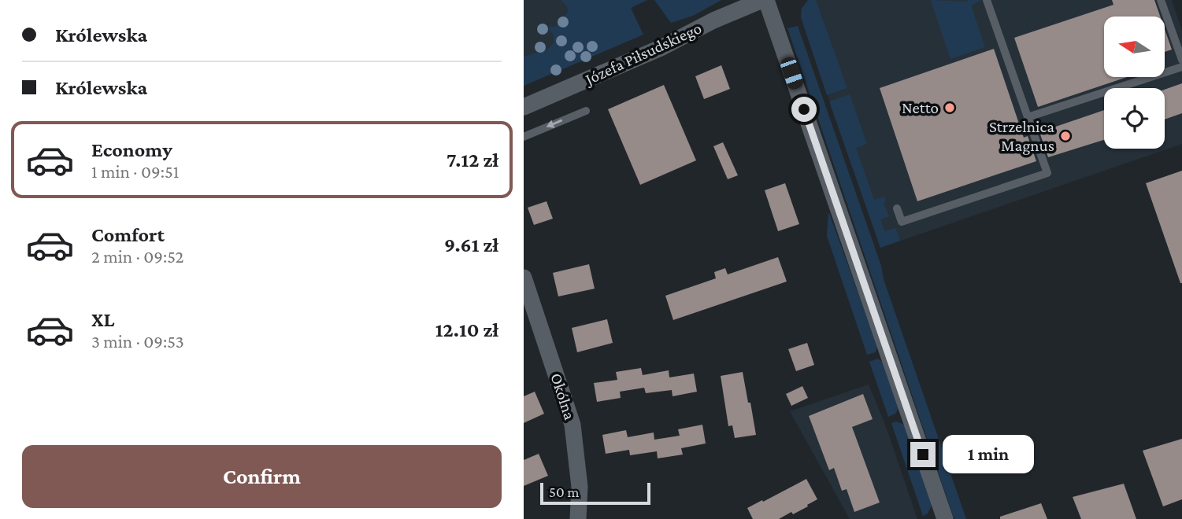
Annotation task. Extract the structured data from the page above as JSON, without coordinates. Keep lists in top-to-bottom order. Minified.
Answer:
{"streets":{"main road":["Józefa Piłsudskiego","Okólna"]},"places":["Netto","Strzelnica Magnus"],"scale_bar":"50 m","north":"left","page":{"banner":["Królewska","Królewska"],"list":[{"name":"Economy","note":"1 min · 09:51","value":"7.12 zł"},{"name":"Comfort","note":"2 min · 09:52","value":"9.61 zł"},{"name":"XL","note":"3 min · 09:53","value":"12.10 zł"}],"buttons":"Confirm","bubble":"1 min","scale":"50 m"}}
